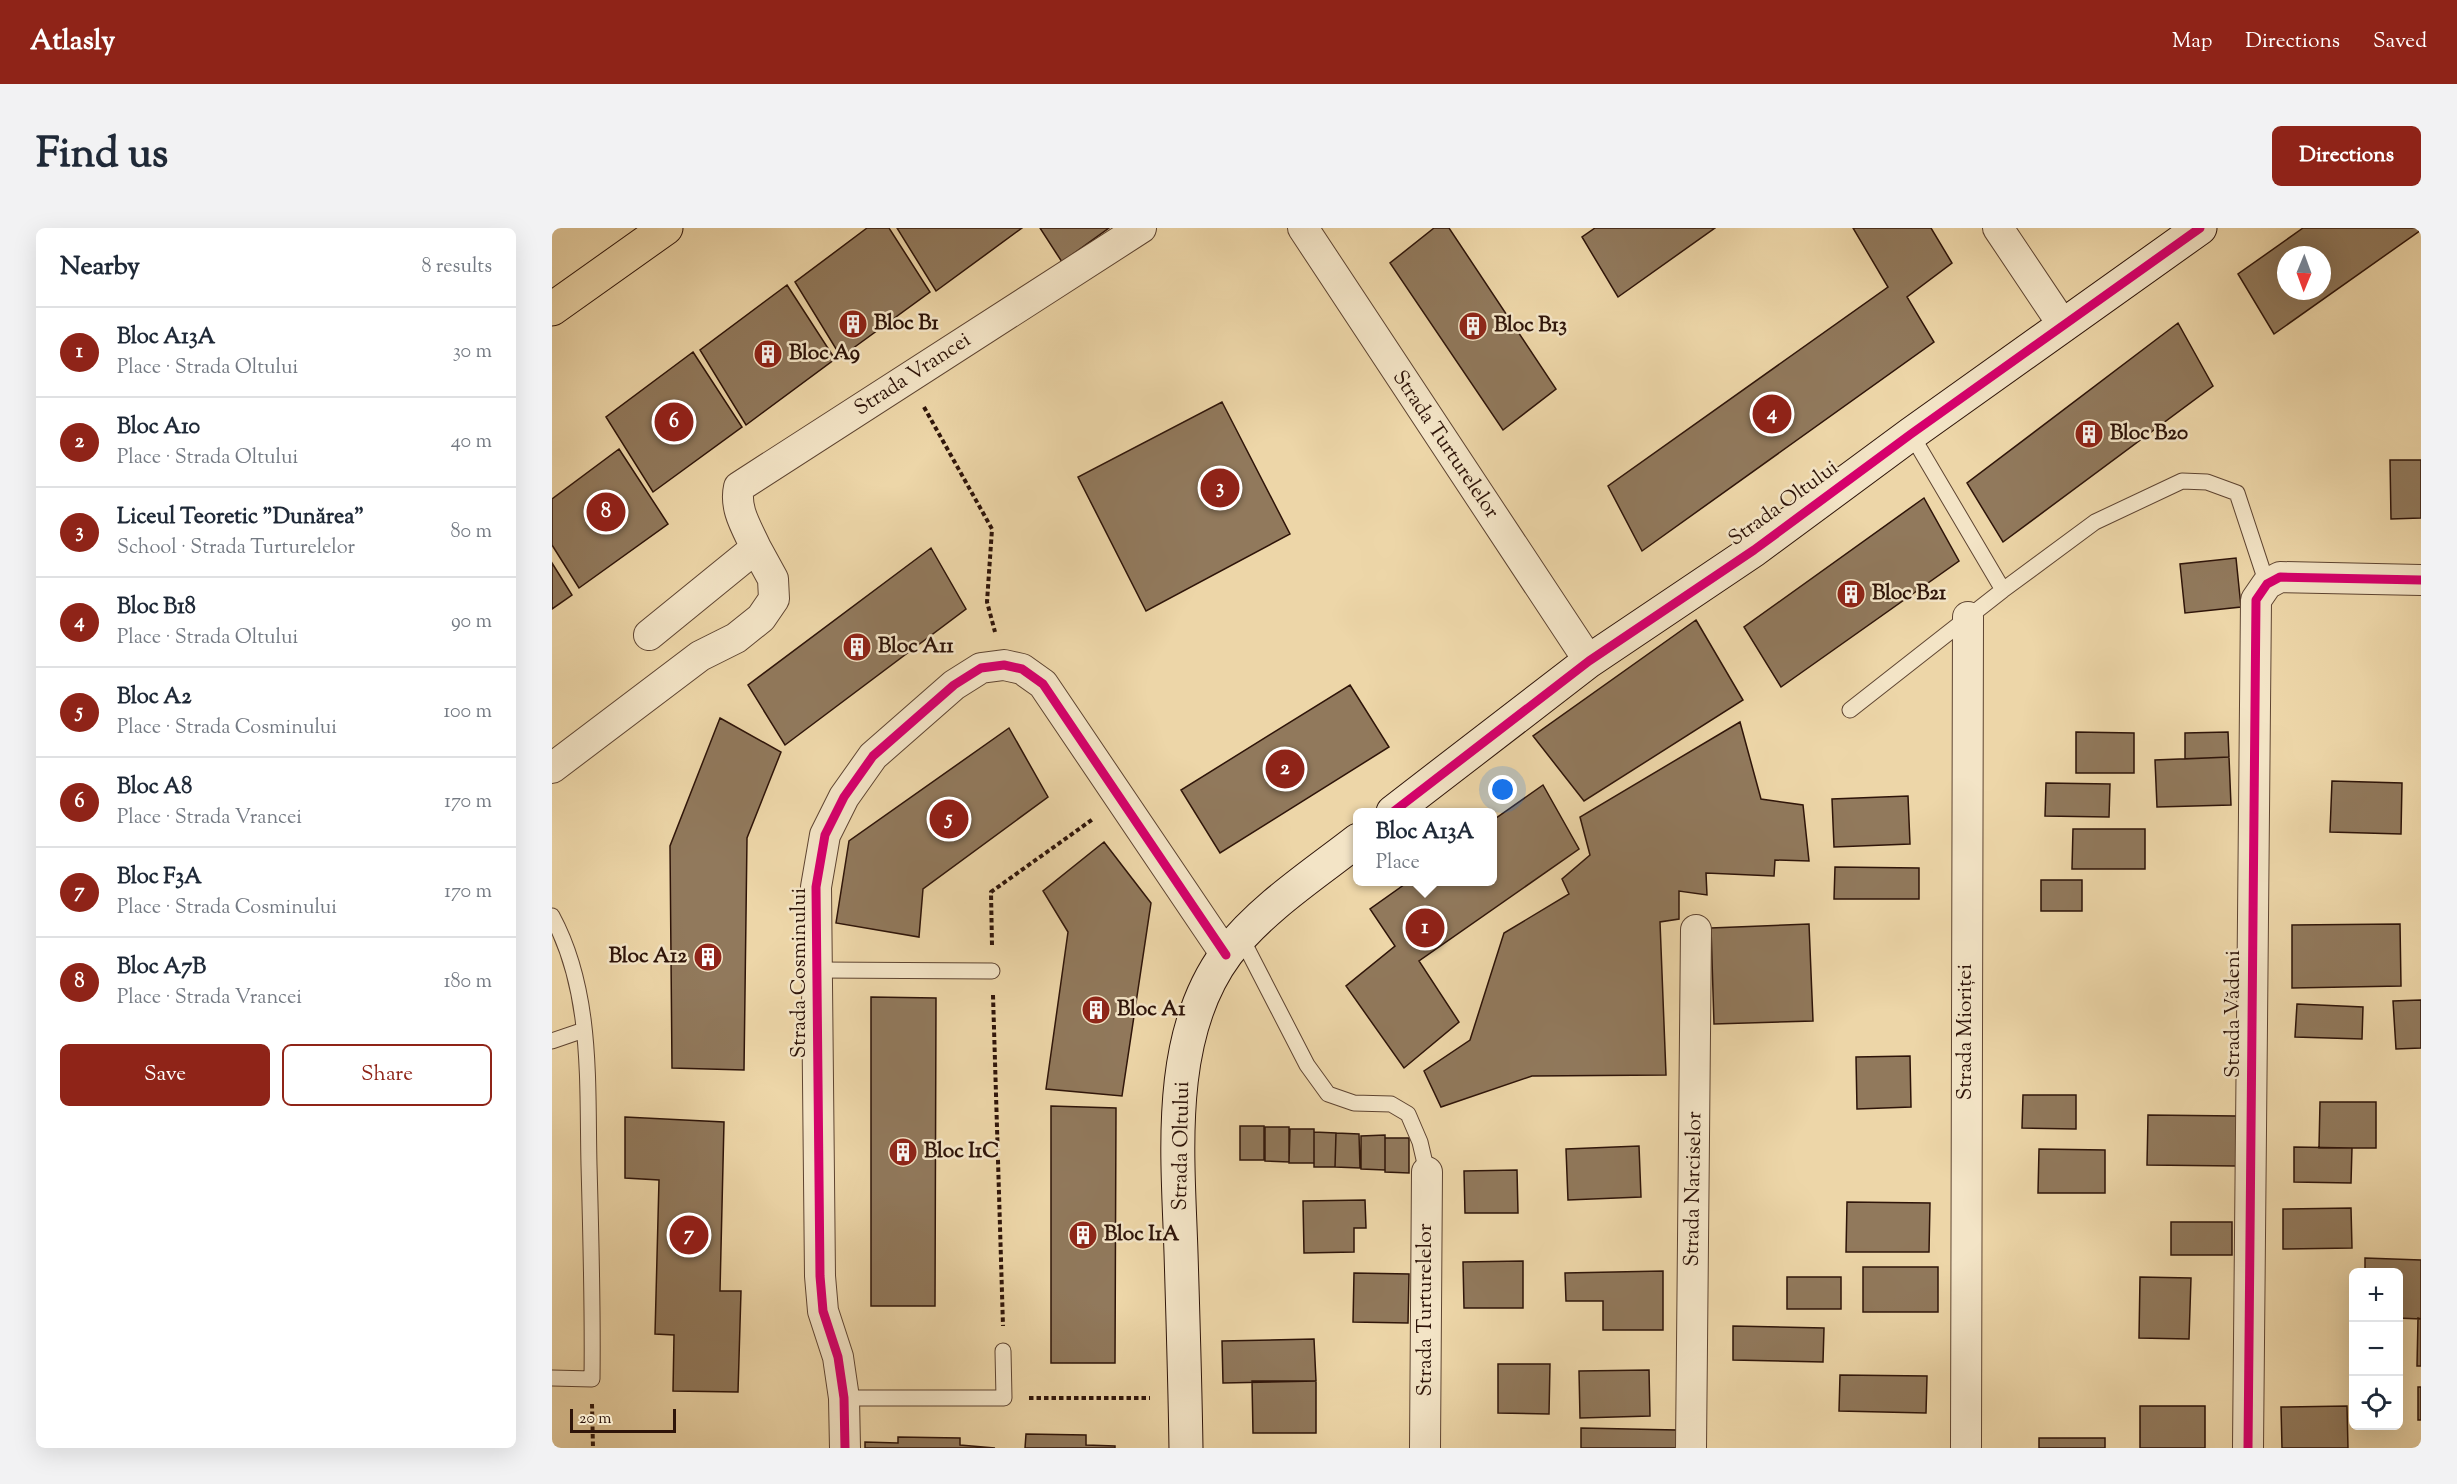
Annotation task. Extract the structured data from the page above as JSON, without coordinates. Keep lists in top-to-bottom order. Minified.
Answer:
{"streets":{"street":["Strada Vrancei","Strada Turturelelor","Strada Oltului","Strada Cosminului","Strada Vădeni","Strada Mioriței","Strada Narciselor"]},"crossings":[["Strada Turturelelor","Strada Oltului"]],"places":{"building":["Bloc B1","Bloc B13","Bloc A9","Bloc B20","Bloc B21","Bloc A11","Bloc A12","Bloc A1","Bloc I1C","Bloc I1A"]},"scale_bar":"20 m","north":"bottom","page":{"header":"Atlasly","nav":["Map","Directions","Saved"],"title":"Find us","buttons":["Directions",["Save","Share"]],"heading":["Nearby","8 results"],"list":[{"mark":"1","name":"Bloc A13A","note":"Place · Strada Oltului","value":"30 m"},{"mark":"2","name":"Bloc A10","note":"Place · Strada Oltului","value":"40 m"},{"mark":"3","name":"Liceul Teoretic \"Dunărea\"","note":"School · Strada Turturelelor","value":"80 m"},{"mark":"4","name":"Bloc B18","note":"Place · Strada Oltului","value":"90 m"},{"mark":"5","name":"Bloc A2","note":"Place · Strada Cosminului","value":"100 m"},{"mark":"6","name":"Bloc A8","note":"Place · Strada Vrancei","value":"170 m"},{"mark":"7","name":"Bloc F3A","note":"Place · Strada Cosminului","value":"170 m"},{"mark":"8","name":"Bloc A7B","note":"Place · Strada Vrancei","value":"180 m"}],"pins":["4","6","3","8","2","5","1","7"],"popup":["Bloc A13A","Place"],"map_buttons":["+","−"],"scale":"20 m"}}
